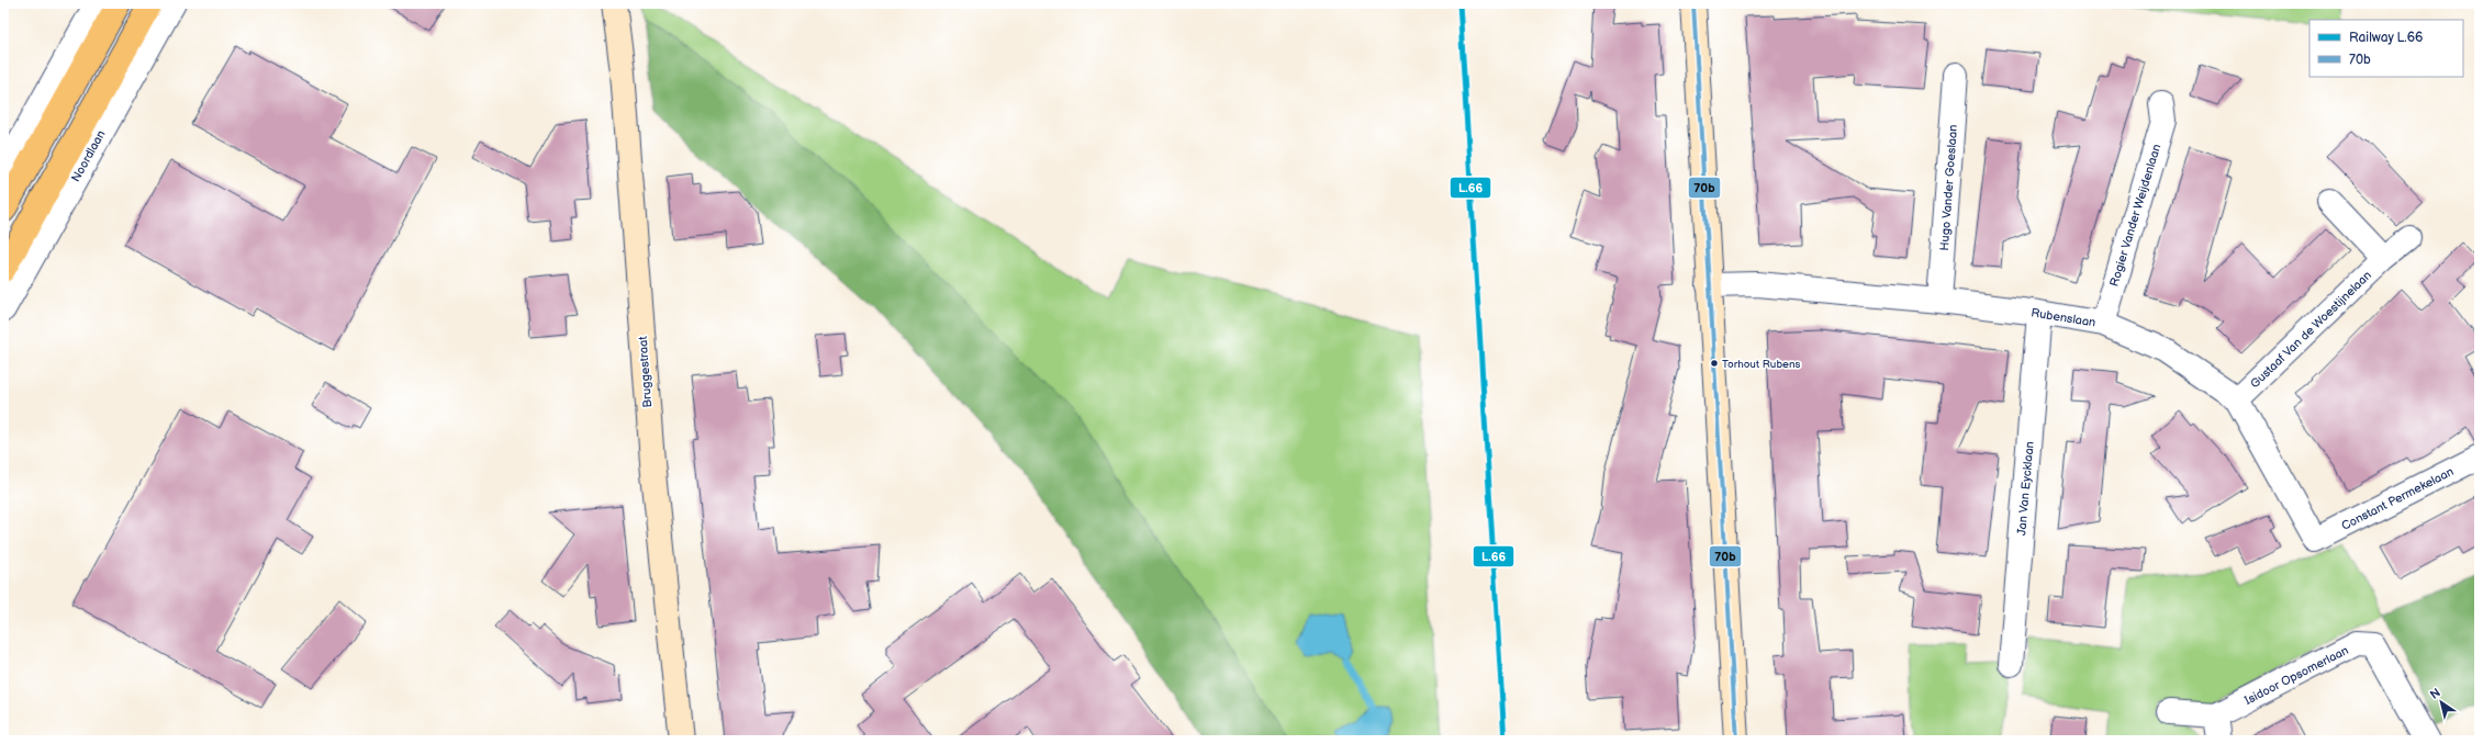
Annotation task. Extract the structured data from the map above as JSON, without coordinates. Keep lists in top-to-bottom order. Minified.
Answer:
{"streets":{"main road":["Noordlaan"],"street":["Hugo Vander Goeslaan","Rogier Vander Weijdenlaan","Rubenslaan","Gustaaf Van de Woestijnelaan","Bruggestraat","Jan Van Eycklaan","Constant Permekelaan","Isidoor Opsomerlaan"]},"crossings":[["Hugo Vander Goeslaan","Rubenslaan"],["Rogier Vander Weijdenlaan","Rubenslaan"],["Rubenslaan","Gustaaf Van de Woestijnelaan"],["Rubenslaan","Jan Van Eycklaan"],["Rubenslaan","Constant Permekelaan"]],"places":["Torhout Rubens"],"lines":["rail line L.66","transit line 70b"],"legend":["Railway L.66","70b"],"north":"top left"}
